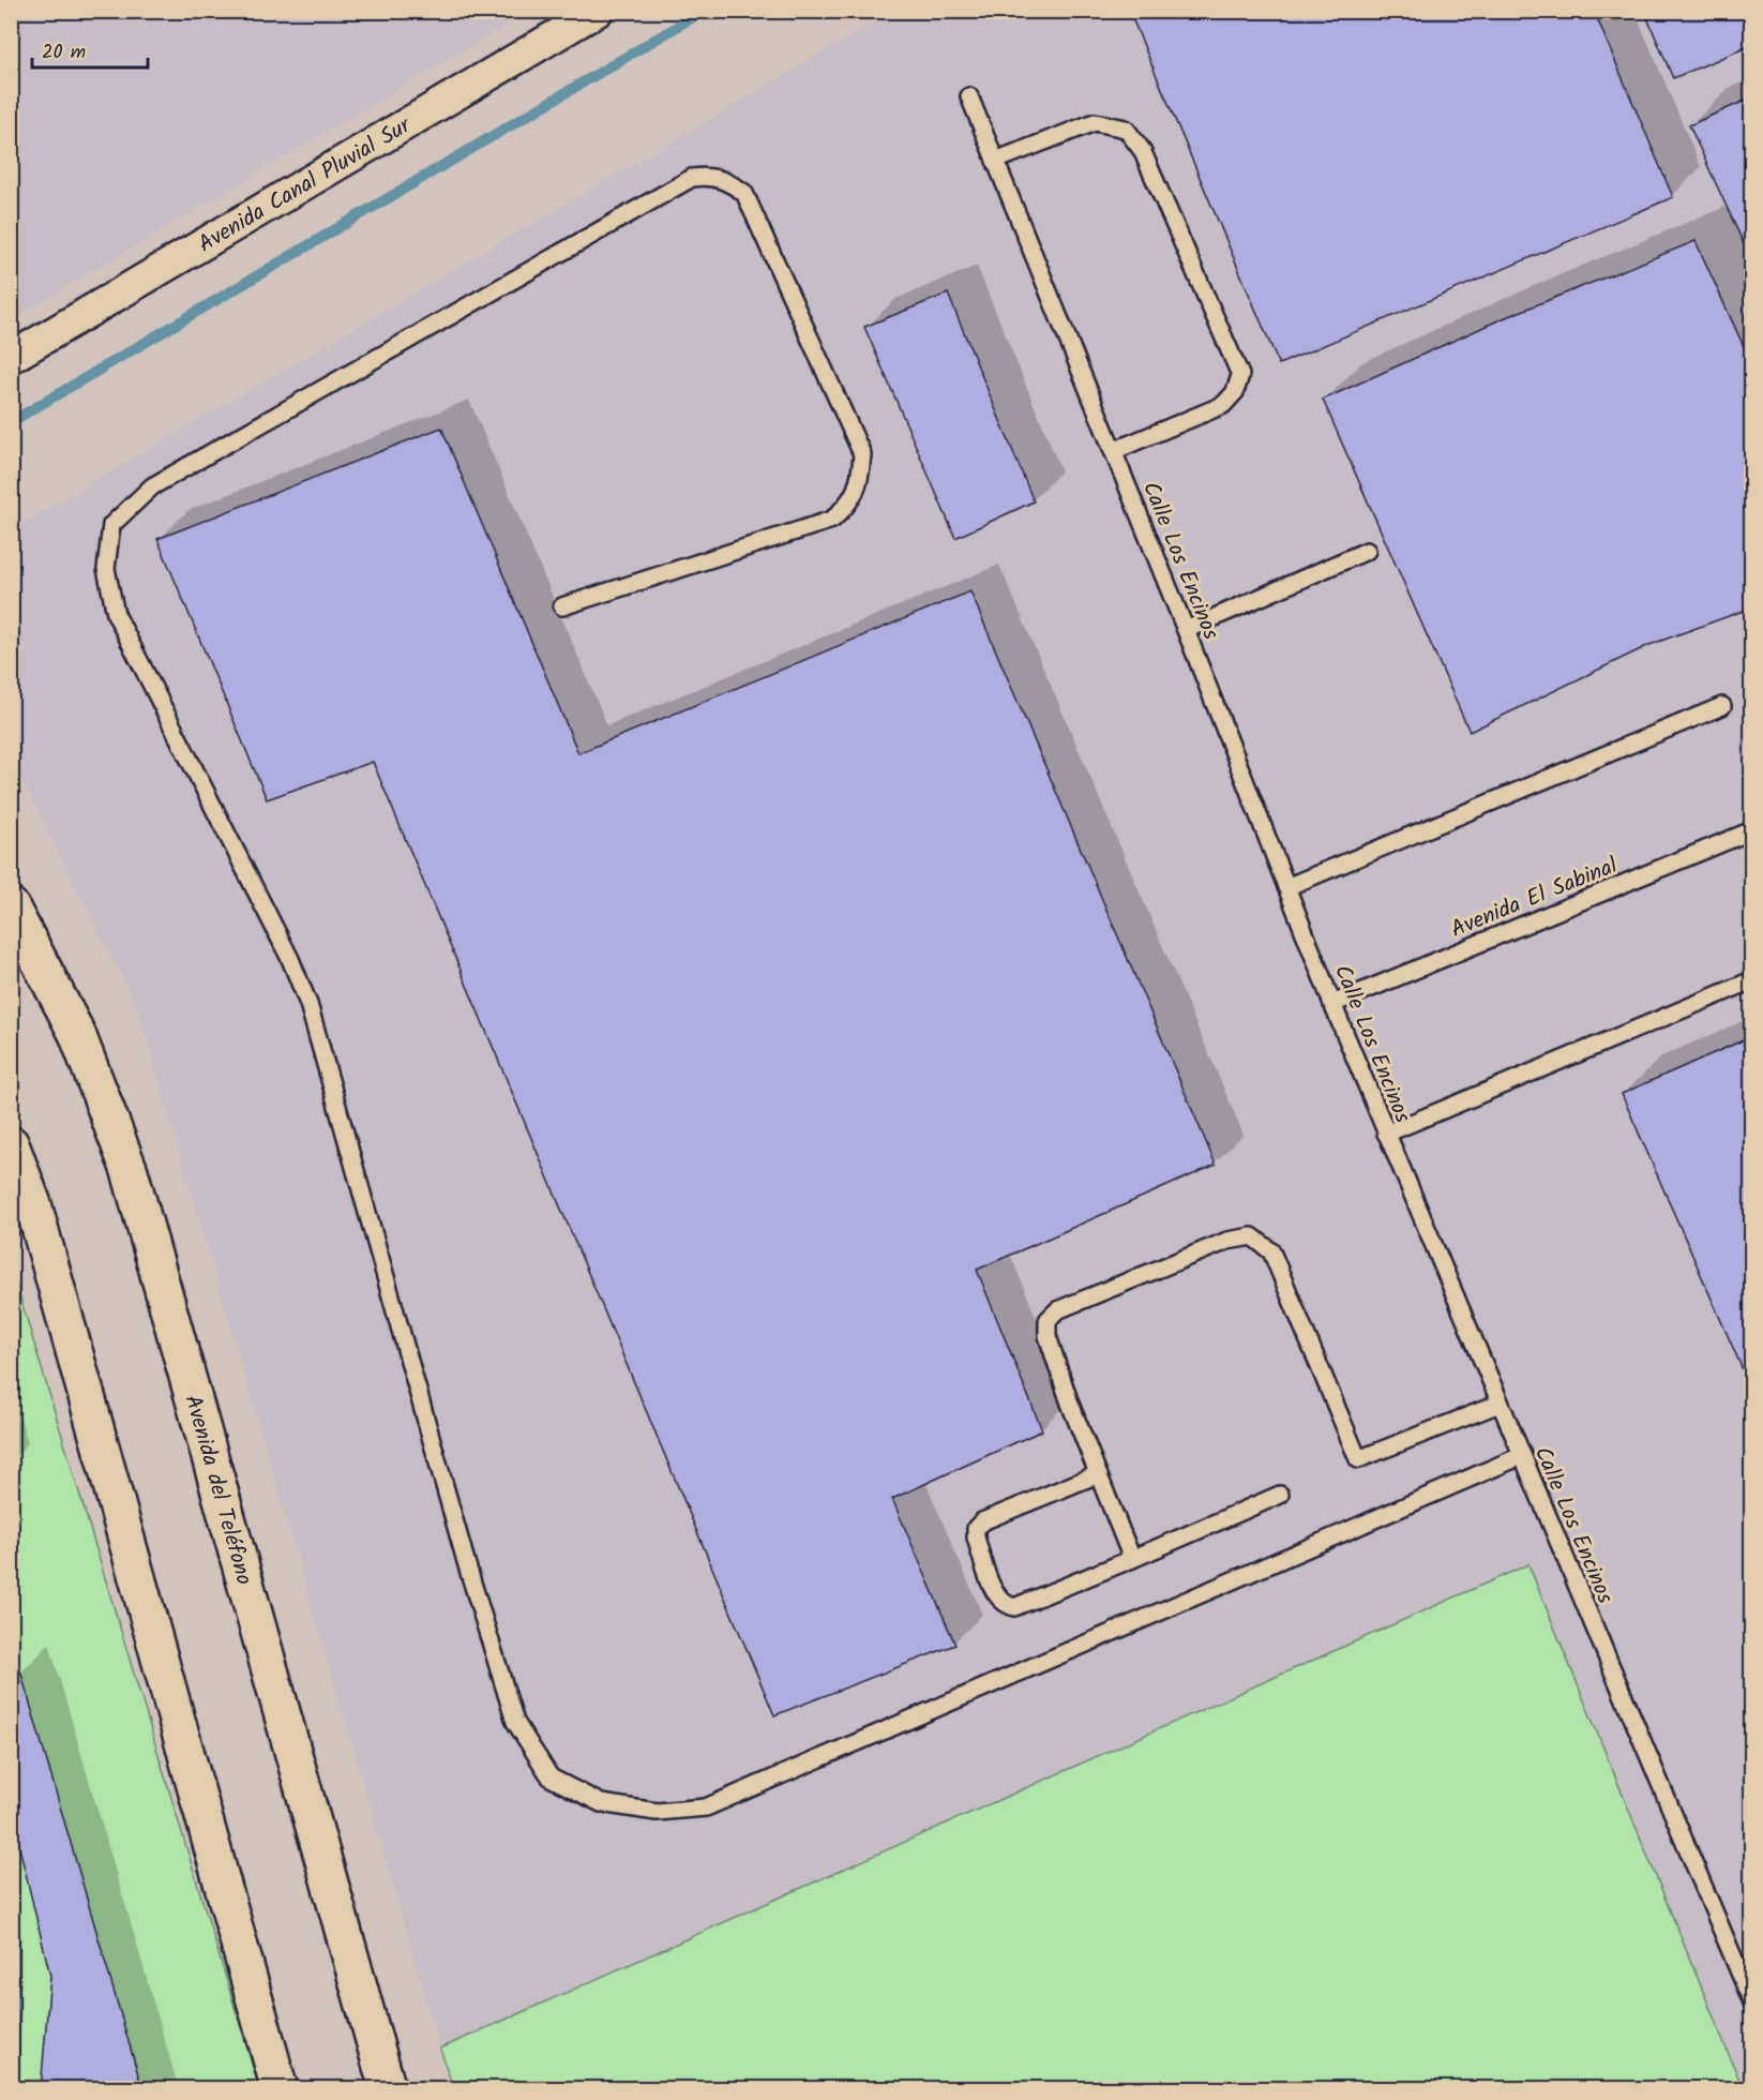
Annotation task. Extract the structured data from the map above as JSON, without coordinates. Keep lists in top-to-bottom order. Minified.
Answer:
{"streets":{"main road":["Avenida del Teléfono"],"street":["Avenida Canal Pluvial Sur"],"lane":["Calle Los Encinos","Avenida El Sabinal"]},"crossings":[["Calle Los Encinos","Avenida El Sabinal"]],"scale_bar":"20 m"}
